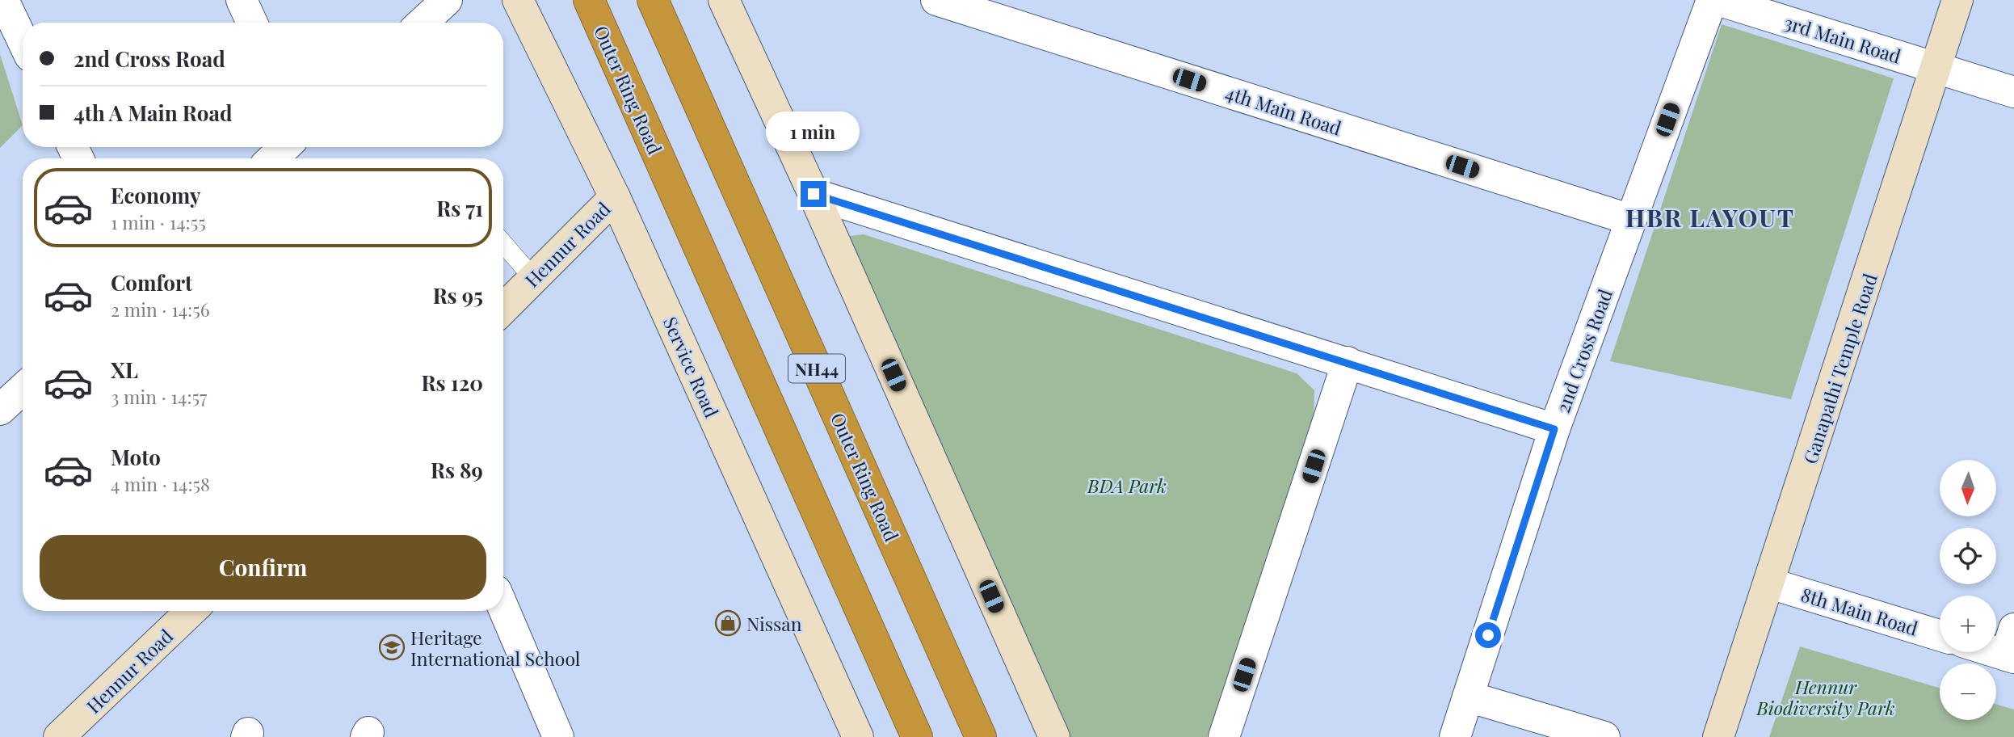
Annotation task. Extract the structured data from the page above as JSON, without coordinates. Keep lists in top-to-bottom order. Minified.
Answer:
{"streets":{"highway":["Outer Ring Road","NH44"],"street":["3rd Main Road","4th Main Road","Hennur Road","2nd Cross Road","Service Road","Ganapathi Temple Road","8th Main Road"]},"crossings":[["3rd Main Road","Ganapathi Temple Road"],["4th Main Road","2nd Cross Road"],["Hennur Road","Service Road"],["Ganapathi Temple Road","8th Main Road"]],"districts":["HBR LAYOUT"],"parks":["BDA Park","Hennur Biodiversity Park"],"places":{"shop":["Nissan"],"school or university":["Heritage International School"]},"north":"bottom","page":{"banner":["2nd Cross Road","4th A Main Road"],"bubble":"1 min","list":[{"name":"Economy","note":"1 min · 14:55","value":"Rs 71"},{"name":"Comfort","note":"2 min · 14:56","value":"Rs 95"},{"name":"XL","note":"3 min · 14:57","value":"Rs 120"},{"name":"Moto","note":"4 min · 14:58","value":"Rs 89"}],"map_buttons":["+","−"],"buttons":"Confirm"}}
